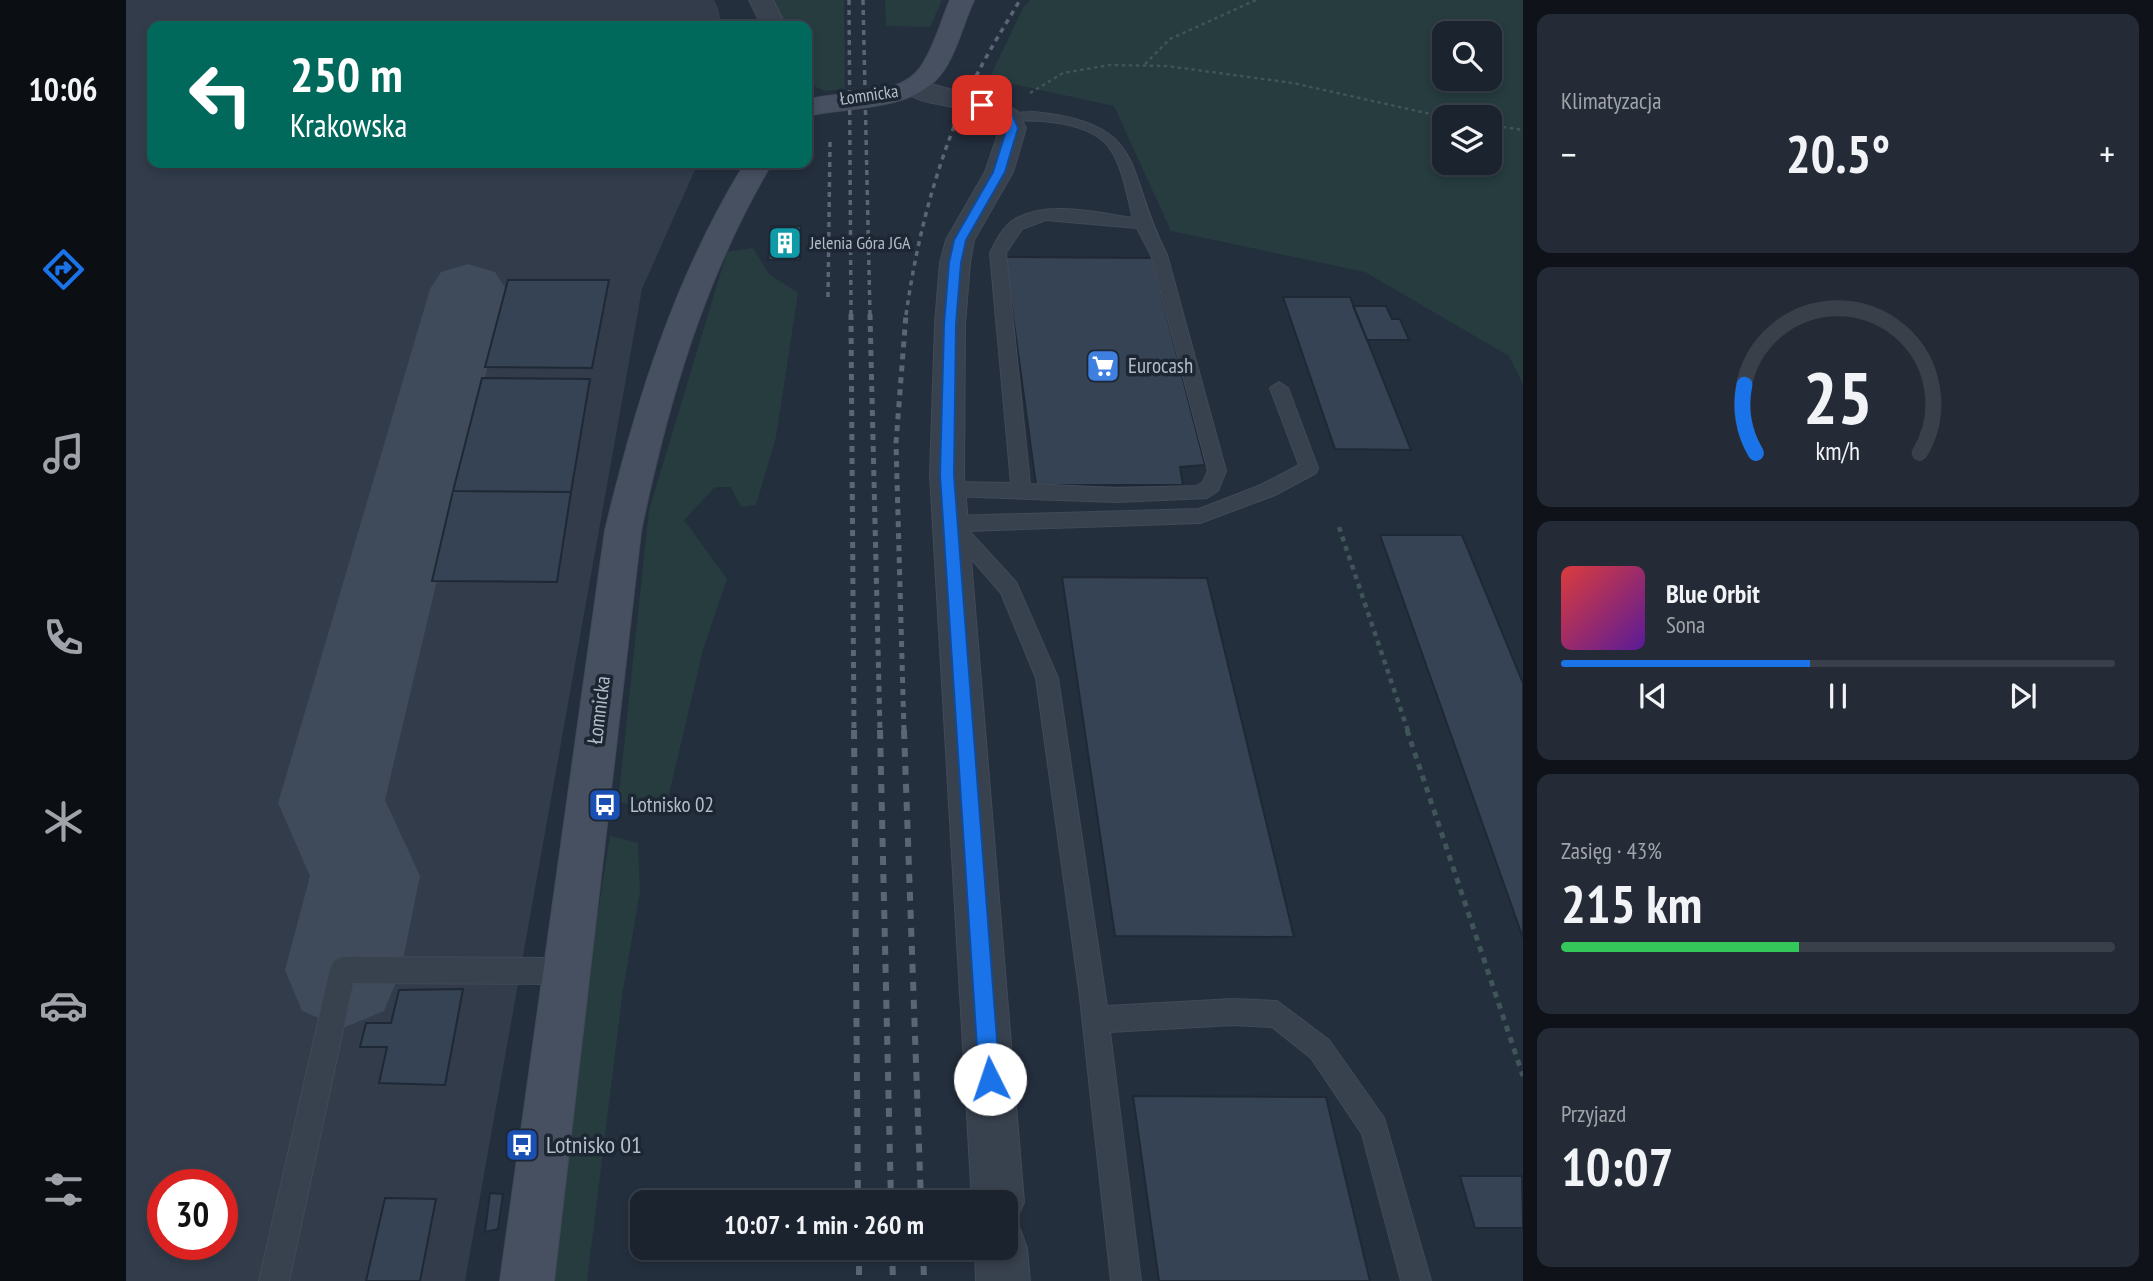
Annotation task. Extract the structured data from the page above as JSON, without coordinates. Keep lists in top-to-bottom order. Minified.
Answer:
{"streets":{"street":["Łomnicka"]},"places":{"building":["Jelenia Góra JGA"],"supermarket":["Eurocash"],"bus stop":["Lotnisko 02","Lotnisko 01"]},"page":{"tabs":"10:06","tile":["Klimatyzacja",["Zasięg · 43%","215 km"],["Przyjazd","10:07"]],"turn":["250 m","Krakowska"],"heat":["−","20.5°","+"],"song":["Blue Orbit","Sona"],"limit":"30","trip":"10:07 · 1 min · 260 m","gauge":["25","km/h"]}}
